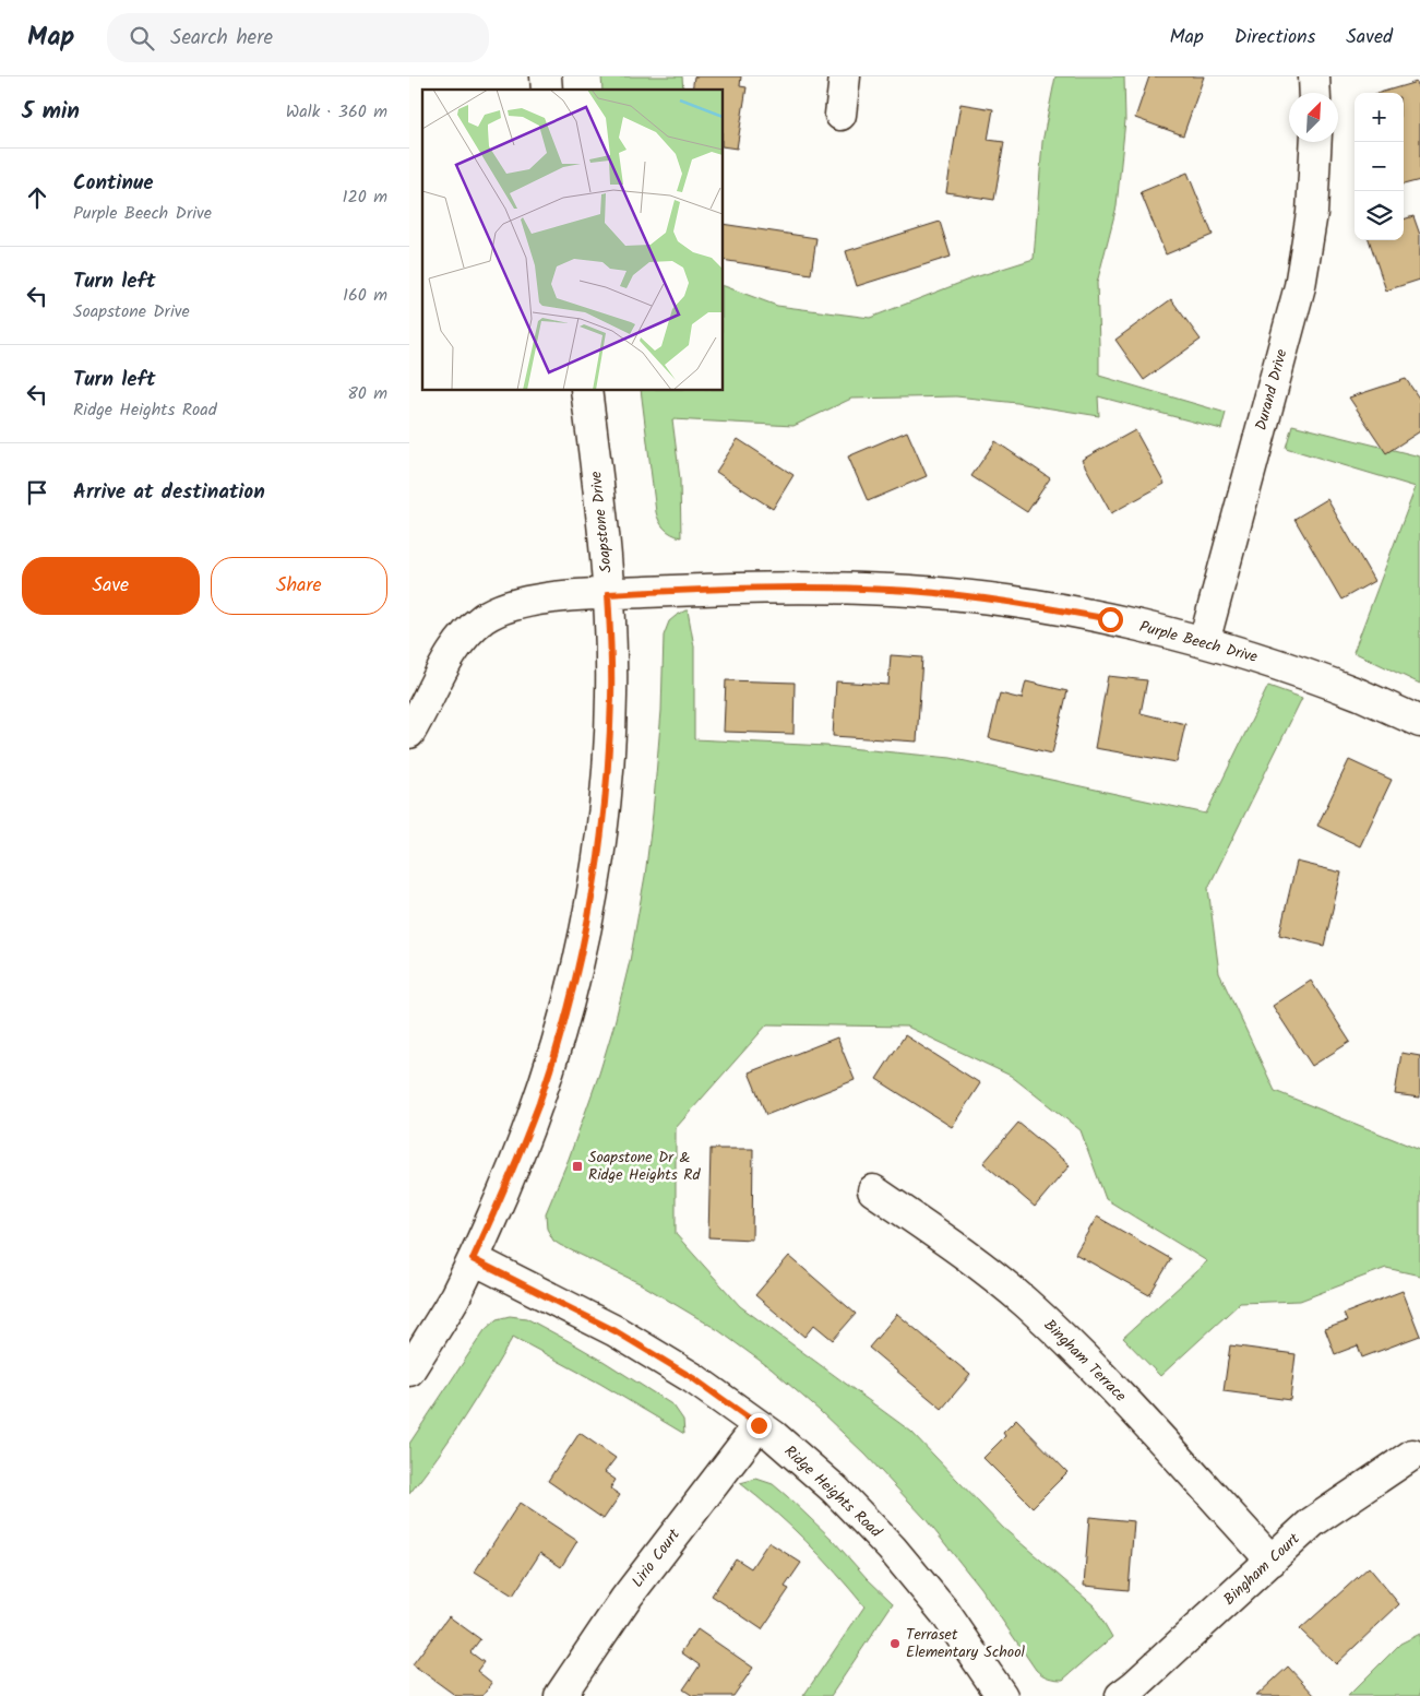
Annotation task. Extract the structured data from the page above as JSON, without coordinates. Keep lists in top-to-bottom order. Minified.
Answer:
{"streets":{"street":["Durand Drive","Soapstone Drive","Purple Beech Drive","Bingham Terrace","Ridge Heights Road","Lirio Court","Bingham Court"]},"crossings":[["Durand Drive","Purple Beech Drive"],["Soapstone Drive","Purple Beech Drive"],["Soapstone Drive","Ridge Heights Road"],["Bingham Terrace","Bingham Court"],["Ridge Heights Road","Lirio Court"]],"places":{"transit":["Soapstone Dr & Ridge Heights Rd"],"other":["Terraset Elementary School"]},"north":"top right","page":{"header":"Map","search":"Search here","nav":["Map","Directions","Saved"],"heading":["5 min","Walk · 360 m"],"map_buttons":["+","−"],"list":[["Continue","Purple Beech Drive","120 m"],["Turn left","Soapstone Drive","160 m"],["Turn left","Ridge Heights Road","80 m"],"Arrive at destination"],"buttons":["Save","Share"]}}
